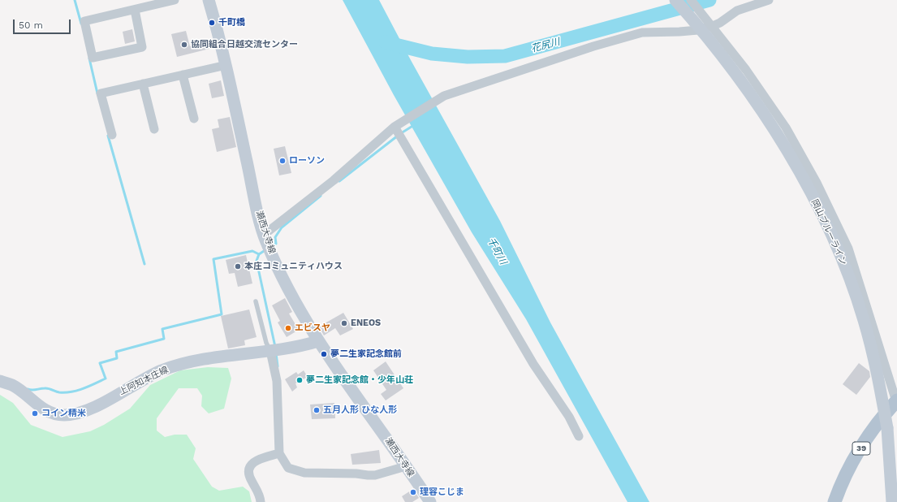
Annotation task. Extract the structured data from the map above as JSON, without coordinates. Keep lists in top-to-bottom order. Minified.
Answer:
{"streets":{"main road":["瀬西大寺線","岡山ブルーライン","上阿知本庄線","39"]},"crossings":[["瀬西大寺線","上阿知本庄線"]],"water":["花尻川","千町川"],"places":["千町橋","協同組合日越交流センター","ローソン","本庄コミュニティハウス","ENEOS","エビスヤ","夢二生家記念館前","夢二生家記念館・少年山荘","五月人形 ひな人形","コイン精米","理容こじま"],"scale_bar":"50 m"}
